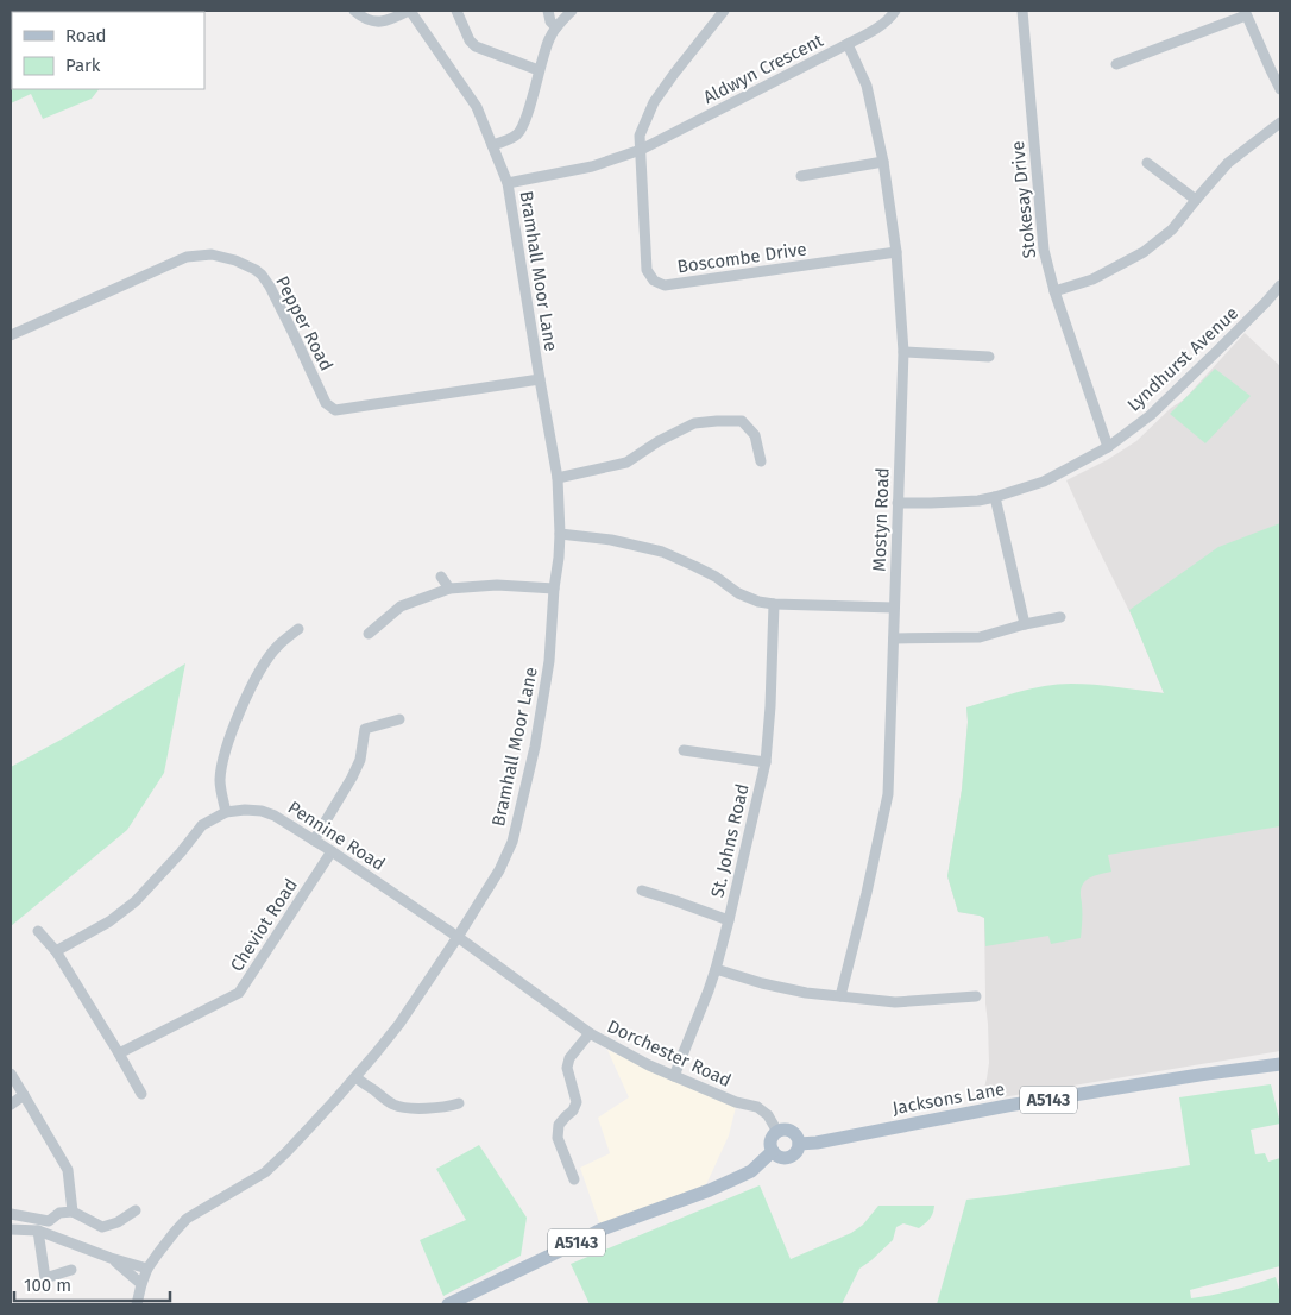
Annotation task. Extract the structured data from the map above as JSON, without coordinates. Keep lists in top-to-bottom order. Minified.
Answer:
{"streets":{"main road":["Jacksons Lane","A5143"],"street":["Aldwyn Crescent","Stokesay Drive","Boscombe Drive","Bramhall Moor Lane","Pepper Road","Lyndhurst Avenue","Mostyn Road","Pennine Road","St. Johns Road","Cheviot Road","Dorchester Road"]},"crossings":[["Aldwyn Crescent","Boscombe Drive"],["Aldwyn Crescent","Bramhall Moor Lane"],["Aldwyn Crescent","Mostyn Road"],["Stokesay Drive","Lyndhurst Avenue"],["Boscombe Drive","Mostyn Road"],["Bramhall Moor Lane","Pepper Road"],["Bramhall Moor Lane","Pennine Road"],["Bramhall Moor Lane","Dorchester Road"],["Lyndhurst Avenue","Mostyn Road"],["Pennine Road","Cheviot Road"],["Pennine Road","Dorchester Road"],["St. Johns Road","Dorchester Road"],["Dorchester Road","Jacksons Lane"],["Dorchester Road","A5143"],["Jacksons Lane","A5143"]],"legend":["Road","Park"],"scale_bar":"100 m"}
